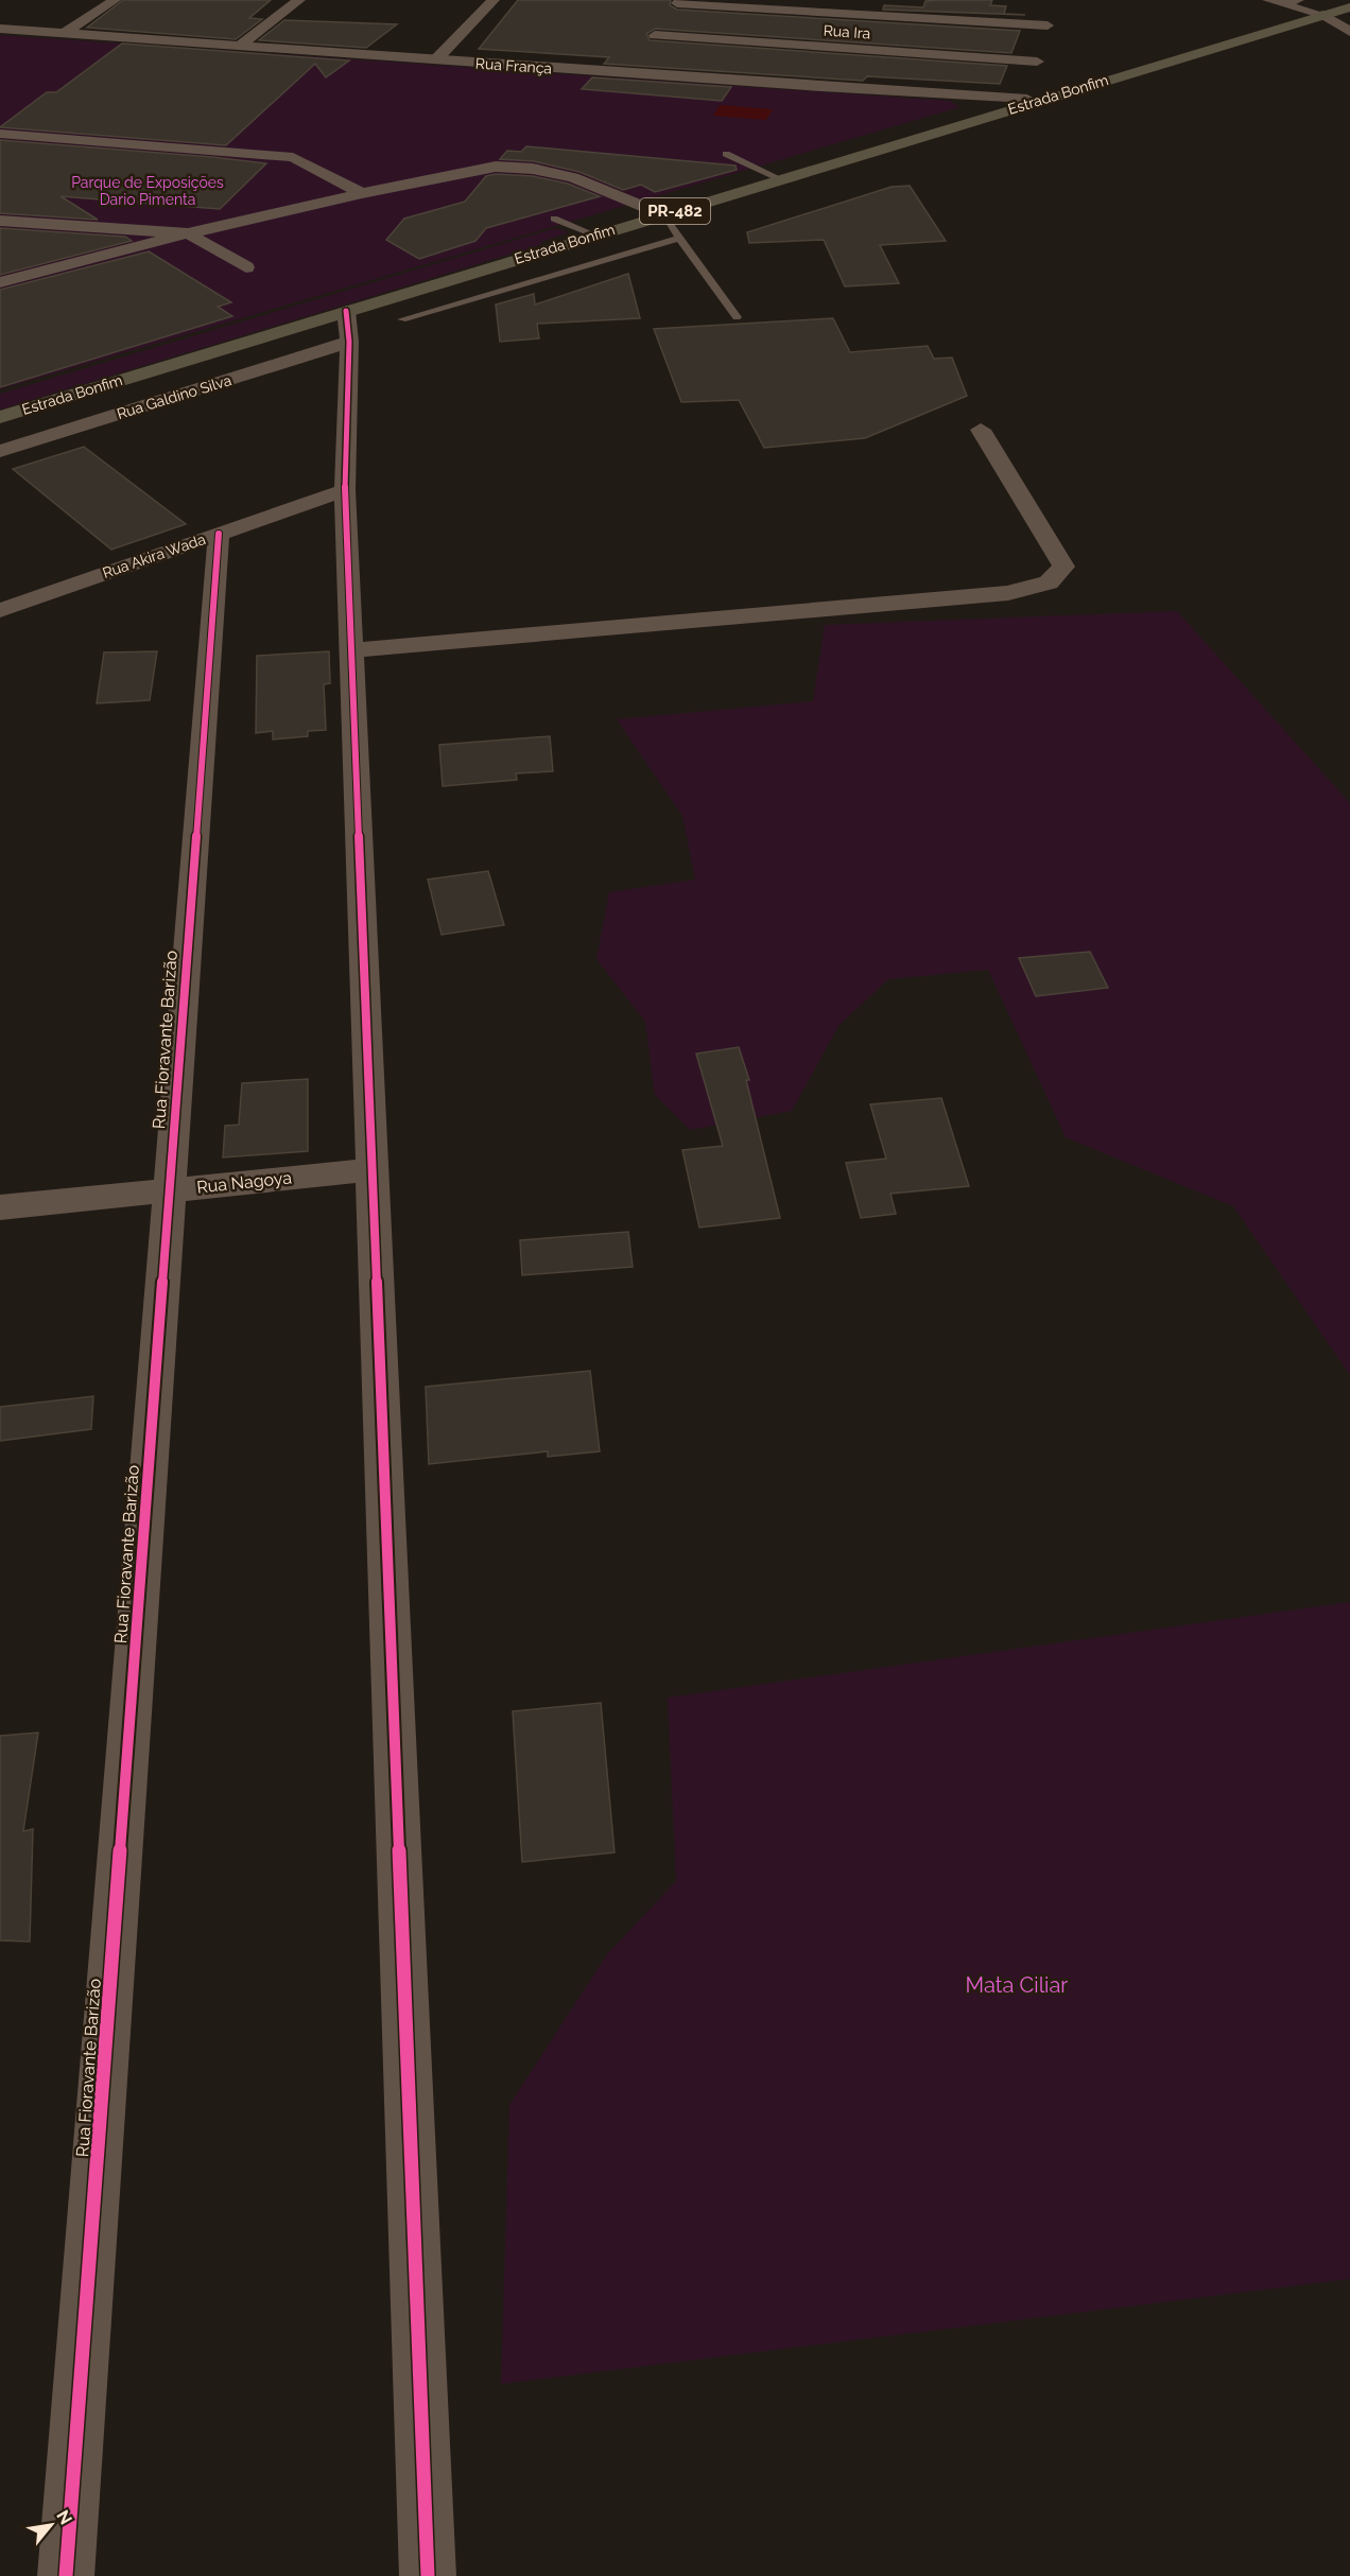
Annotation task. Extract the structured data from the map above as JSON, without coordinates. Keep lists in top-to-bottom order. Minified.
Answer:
{"streets":{"main road":["Estrada Bonfim","PR-482"],"street":["Rua Ira","Rua França","Rua Galdino Silva","Rua Akira Wada","Rua Fioravante Barizão","Rua Nagoya"]},"crossings":[["Rua França","Estrada Bonfim"],["Estrada Bonfim","Rua Galdino Silva"],["Rua Akira Wada","Rua Fioravante Barizão"],["Rua Fioravante Barizão","Rua Nagoya"]],"parks":["Parque de Exposições Dario Pimenta","Mata Ciliar"],"north":"top right"}
